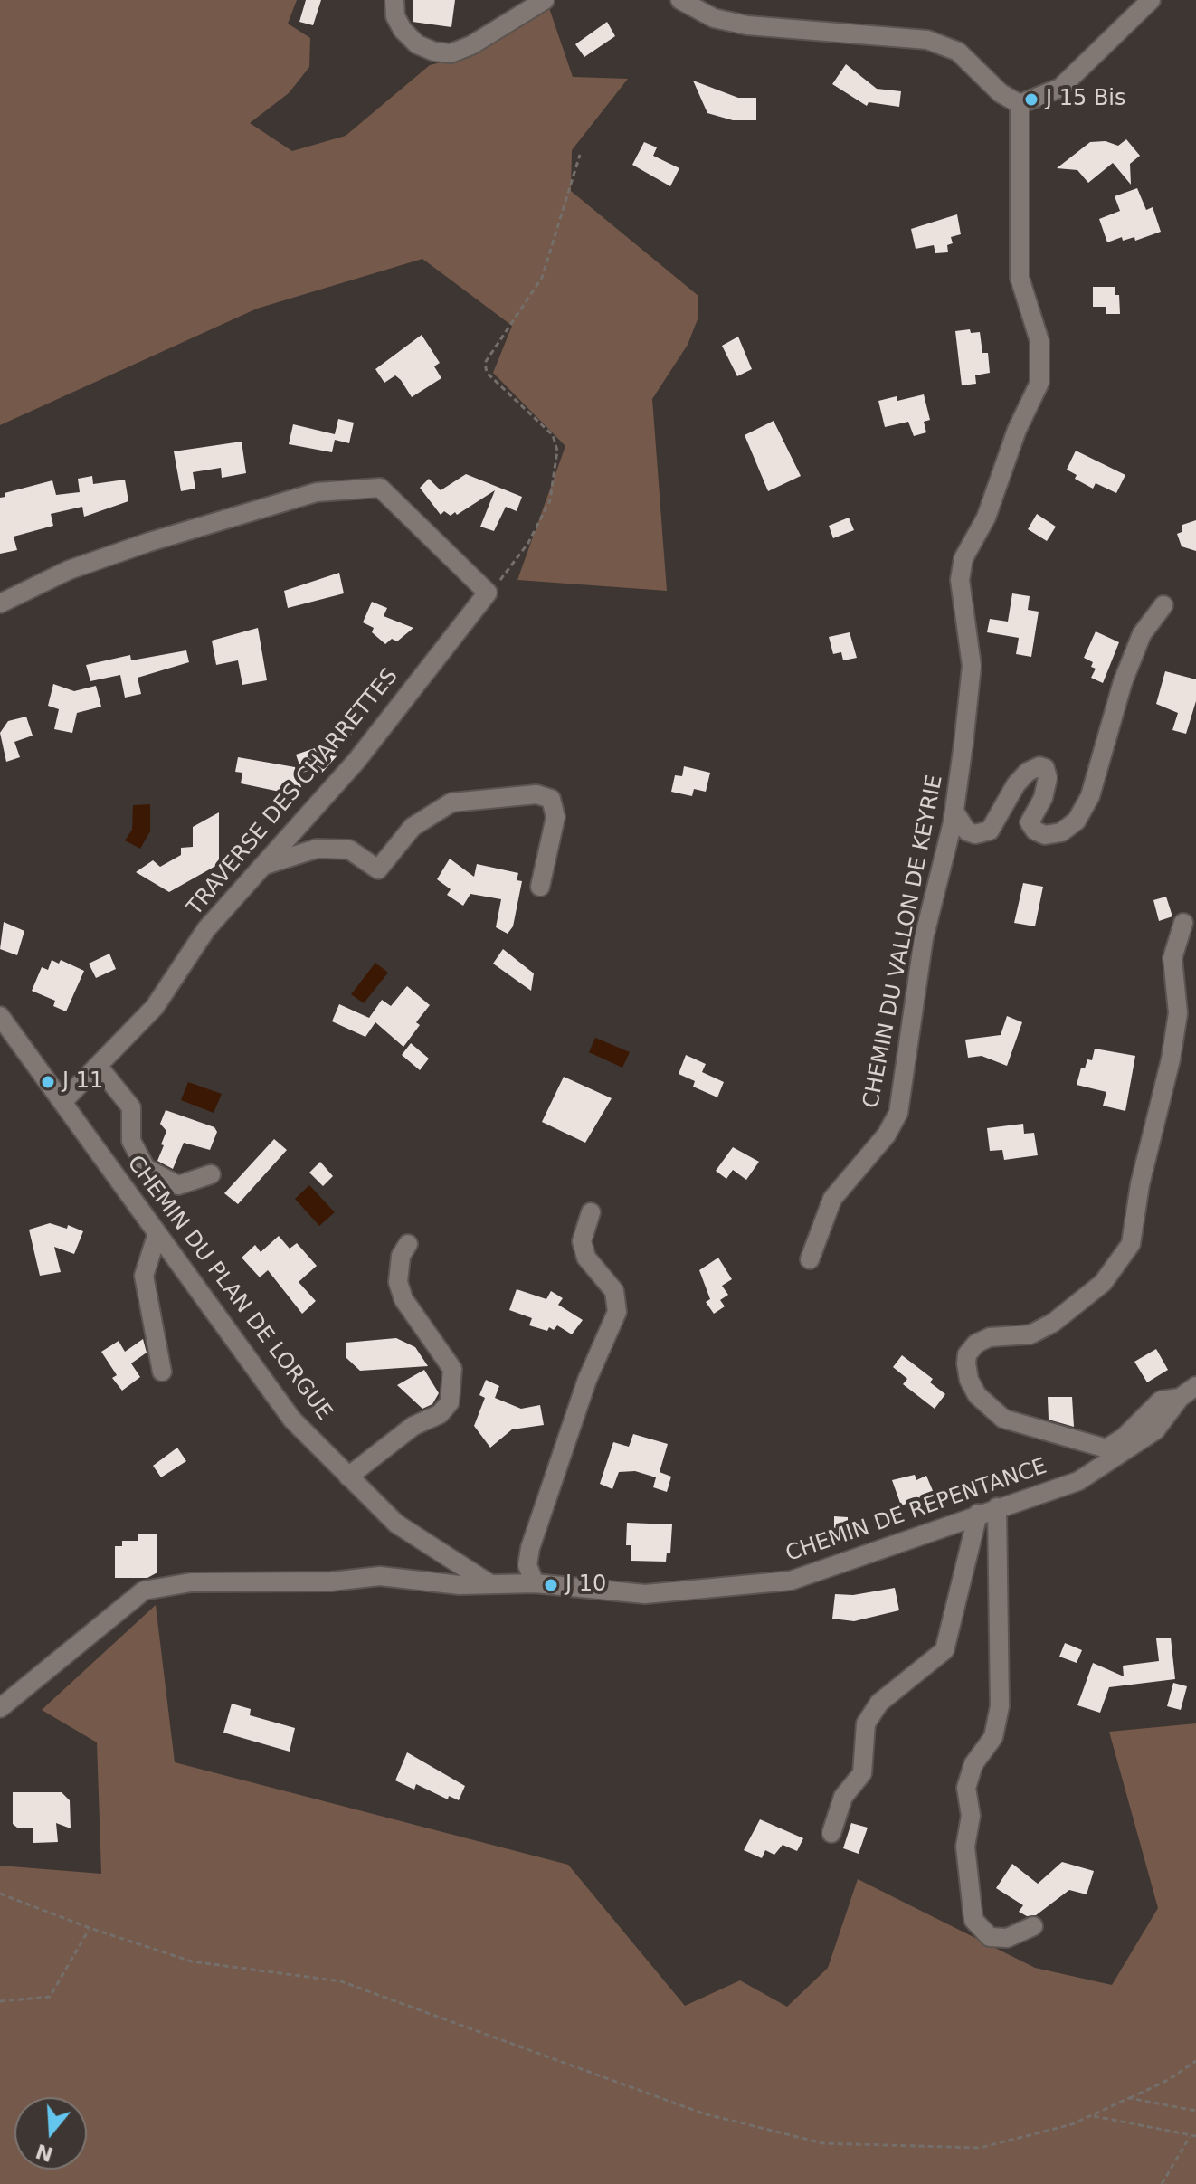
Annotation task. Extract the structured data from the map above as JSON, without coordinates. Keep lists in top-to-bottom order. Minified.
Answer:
{"streets":{"street":["TRAVERSE DES CHARRETTES","CHEMIN DU VALLON DE KEYRIE","CHEMIN DU PLAN DE LORGUE","CHEMIN DE REPENTANCE"]},"crossings":[["TRAVERSE DES CHARRETTES","CHEMIN DU PLAN DE LORGUE"],["CHEMIN DU PLAN DE LORGUE","CHEMIN DE REPENTANCE"]],"places":["J 15 Bis","J 11","J 10"],"north":"bottom"}
